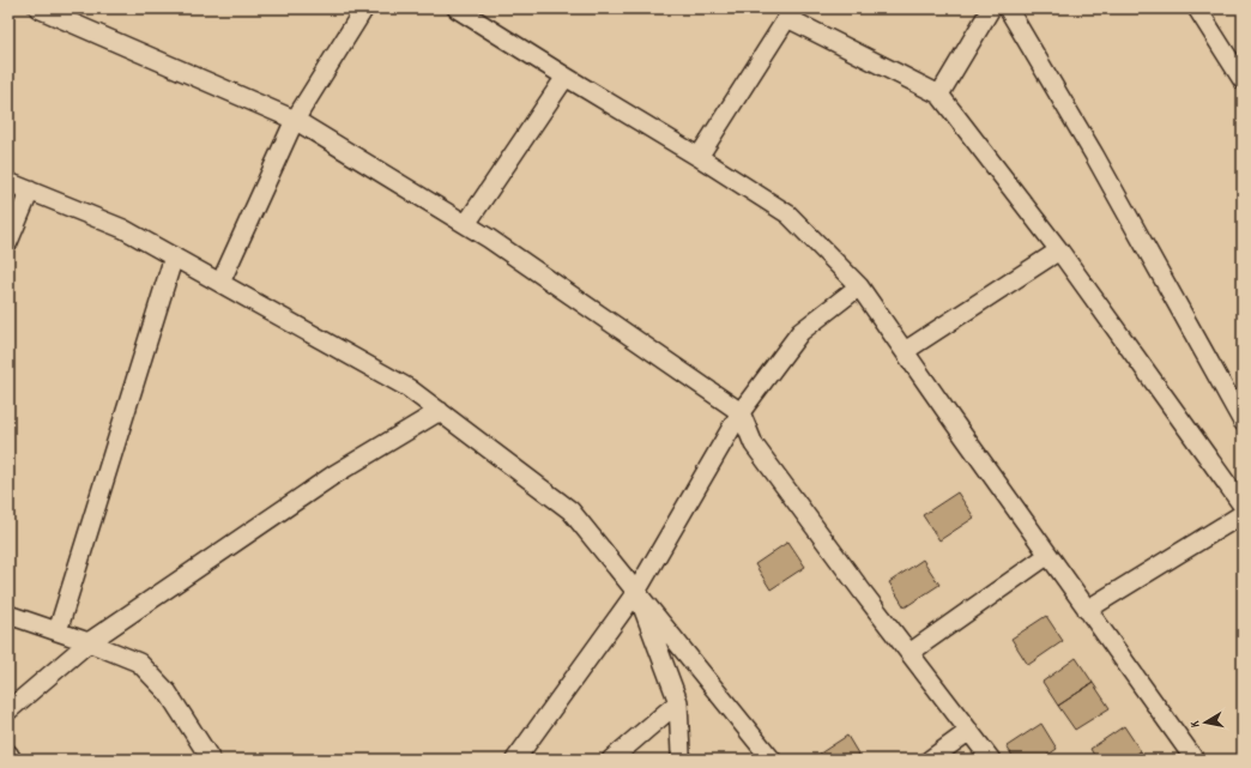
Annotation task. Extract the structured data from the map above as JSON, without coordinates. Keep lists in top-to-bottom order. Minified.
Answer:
{"north":"left"}
